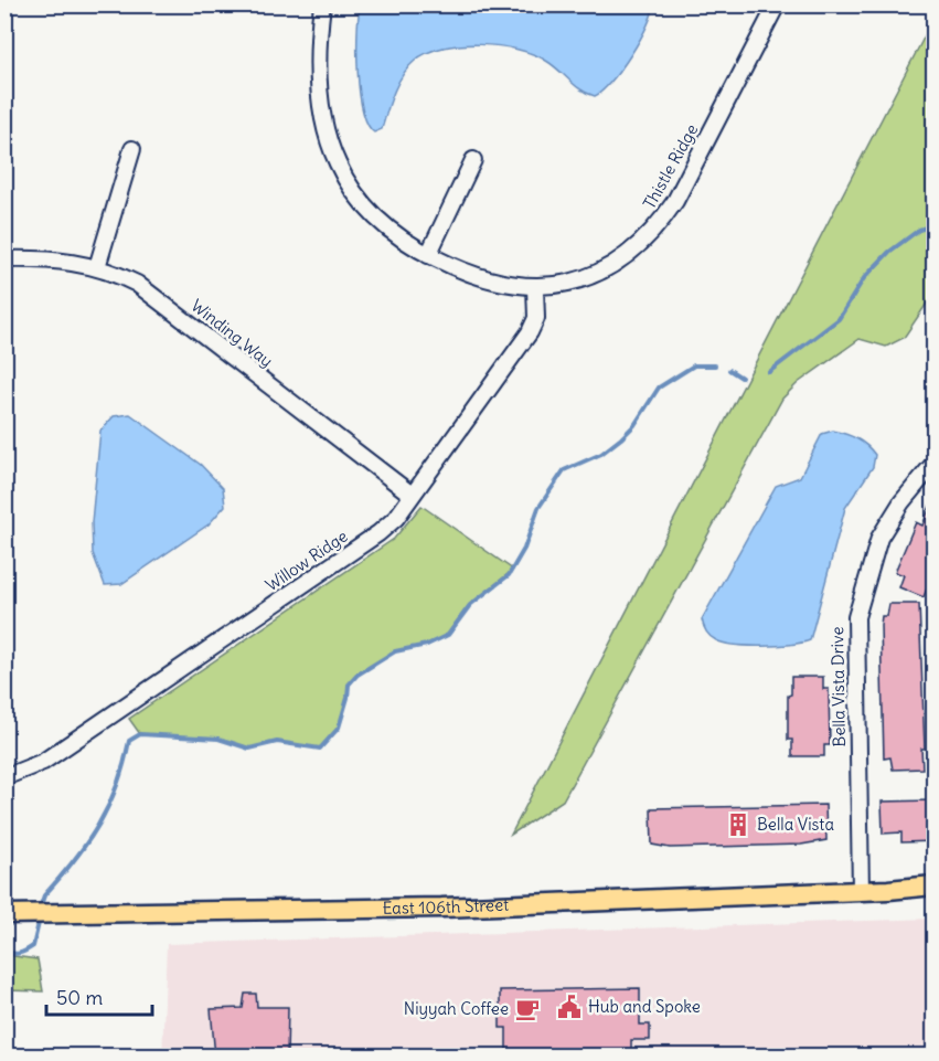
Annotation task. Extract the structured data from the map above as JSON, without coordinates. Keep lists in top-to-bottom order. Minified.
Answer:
{"streets":{"main road":["East 106th Street"],"street":["Thistle Ridge","Winding Way","Willow Ridge","Bella Vista Drive"]},"crossings":[["Thistle Ridge","Willow Ridge"],["Winding Way","Willow Ridge"],["Bella Vista Drive","East 106th Street"]],"places":{"building":["Bella Vista"],"public building":["Hub and Spoke"],"cafe":["Niyyah Coffee"]},"scale_bar":"50 m"}
